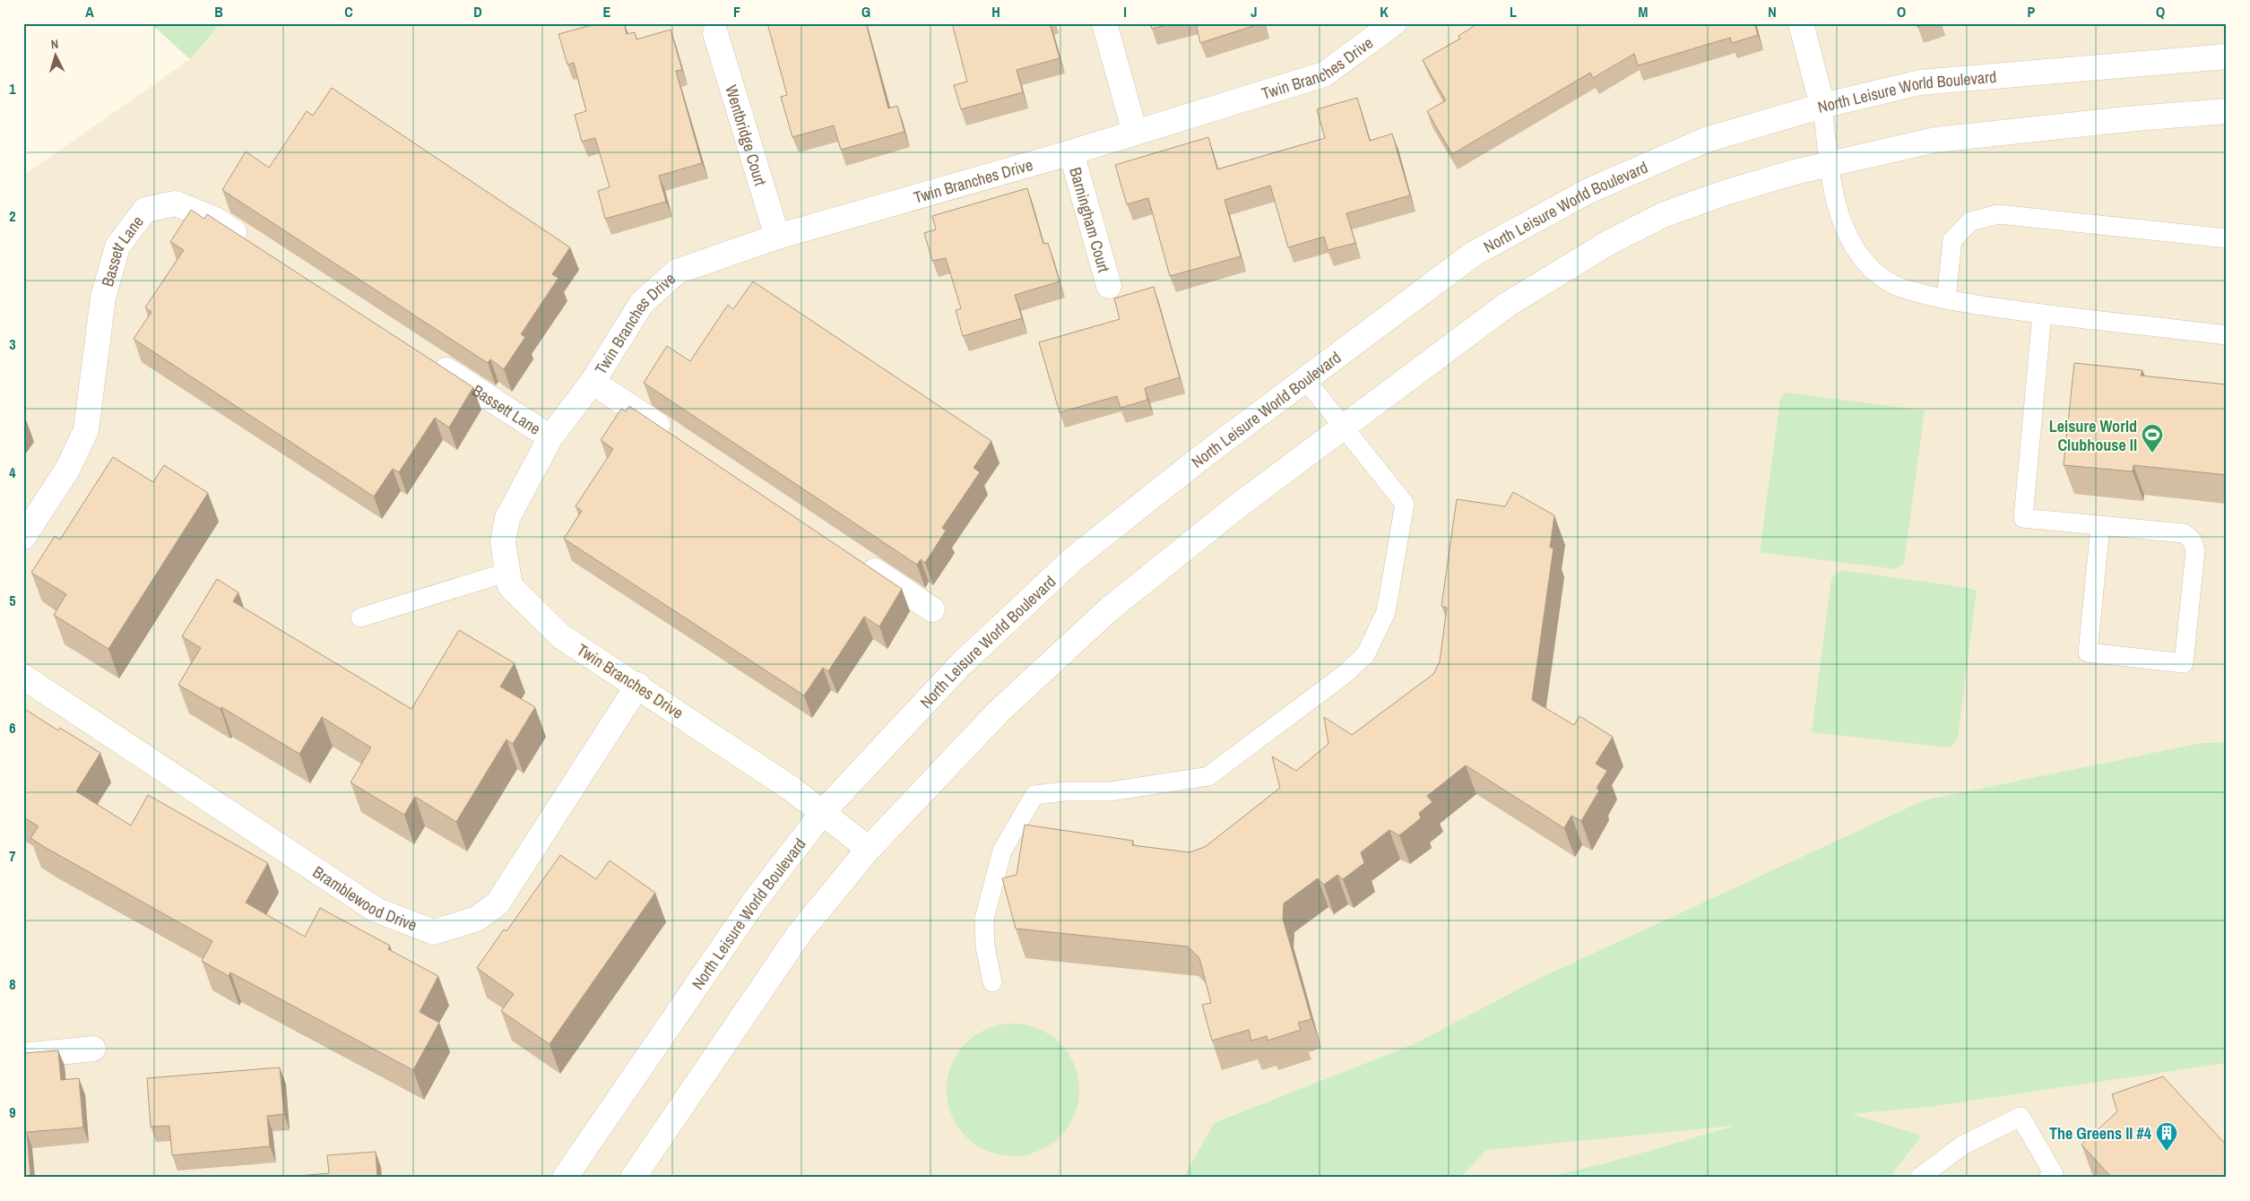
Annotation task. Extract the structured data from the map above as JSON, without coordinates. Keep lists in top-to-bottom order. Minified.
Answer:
{"streets":{"street":["Twin Branches Drive","North Leisure World Boulevard","Wentbridge Court","Barningham Court","Bassett Lane","Bramblewood Drive"]},"crossings":[["Twin Branches Drive","North Leisure World Boulevard"],["Twin Branches Drive","Wentbridge Court"],["Twin Branches Drive","Barningham Court"],["Twin Branches Drive","Bassett Lane"],["Twin Branches Drive","Bramblewood Drive"]],"places":{"sports":["Leisure World Clubhouse II"],"building":["The Greens II #4"]},"north":"top","grid":{"columns":["A","B","C","D","E","F","G","H","I","J","K","L","M","N","O","P","Q"],"rows":["1","2","3","4","5","6","7","8","9"]}}
